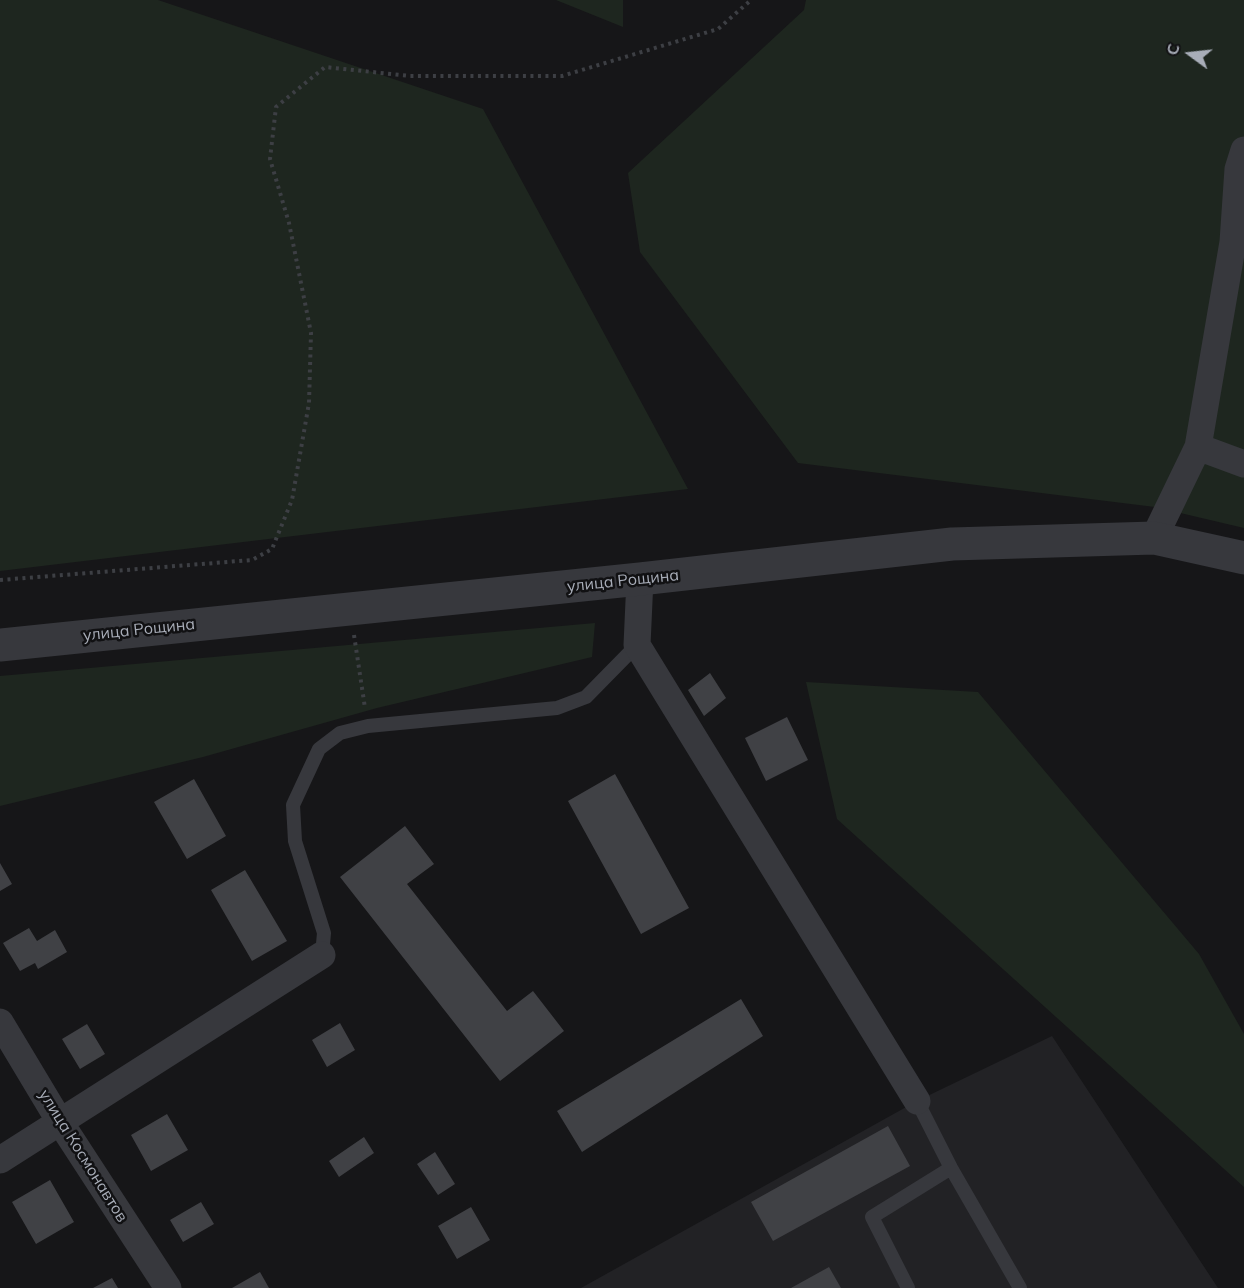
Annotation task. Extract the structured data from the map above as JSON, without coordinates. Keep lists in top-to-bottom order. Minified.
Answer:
{"streets":{"street":["улица Рощина","улица Космонавтов"]},"north":"left"}
